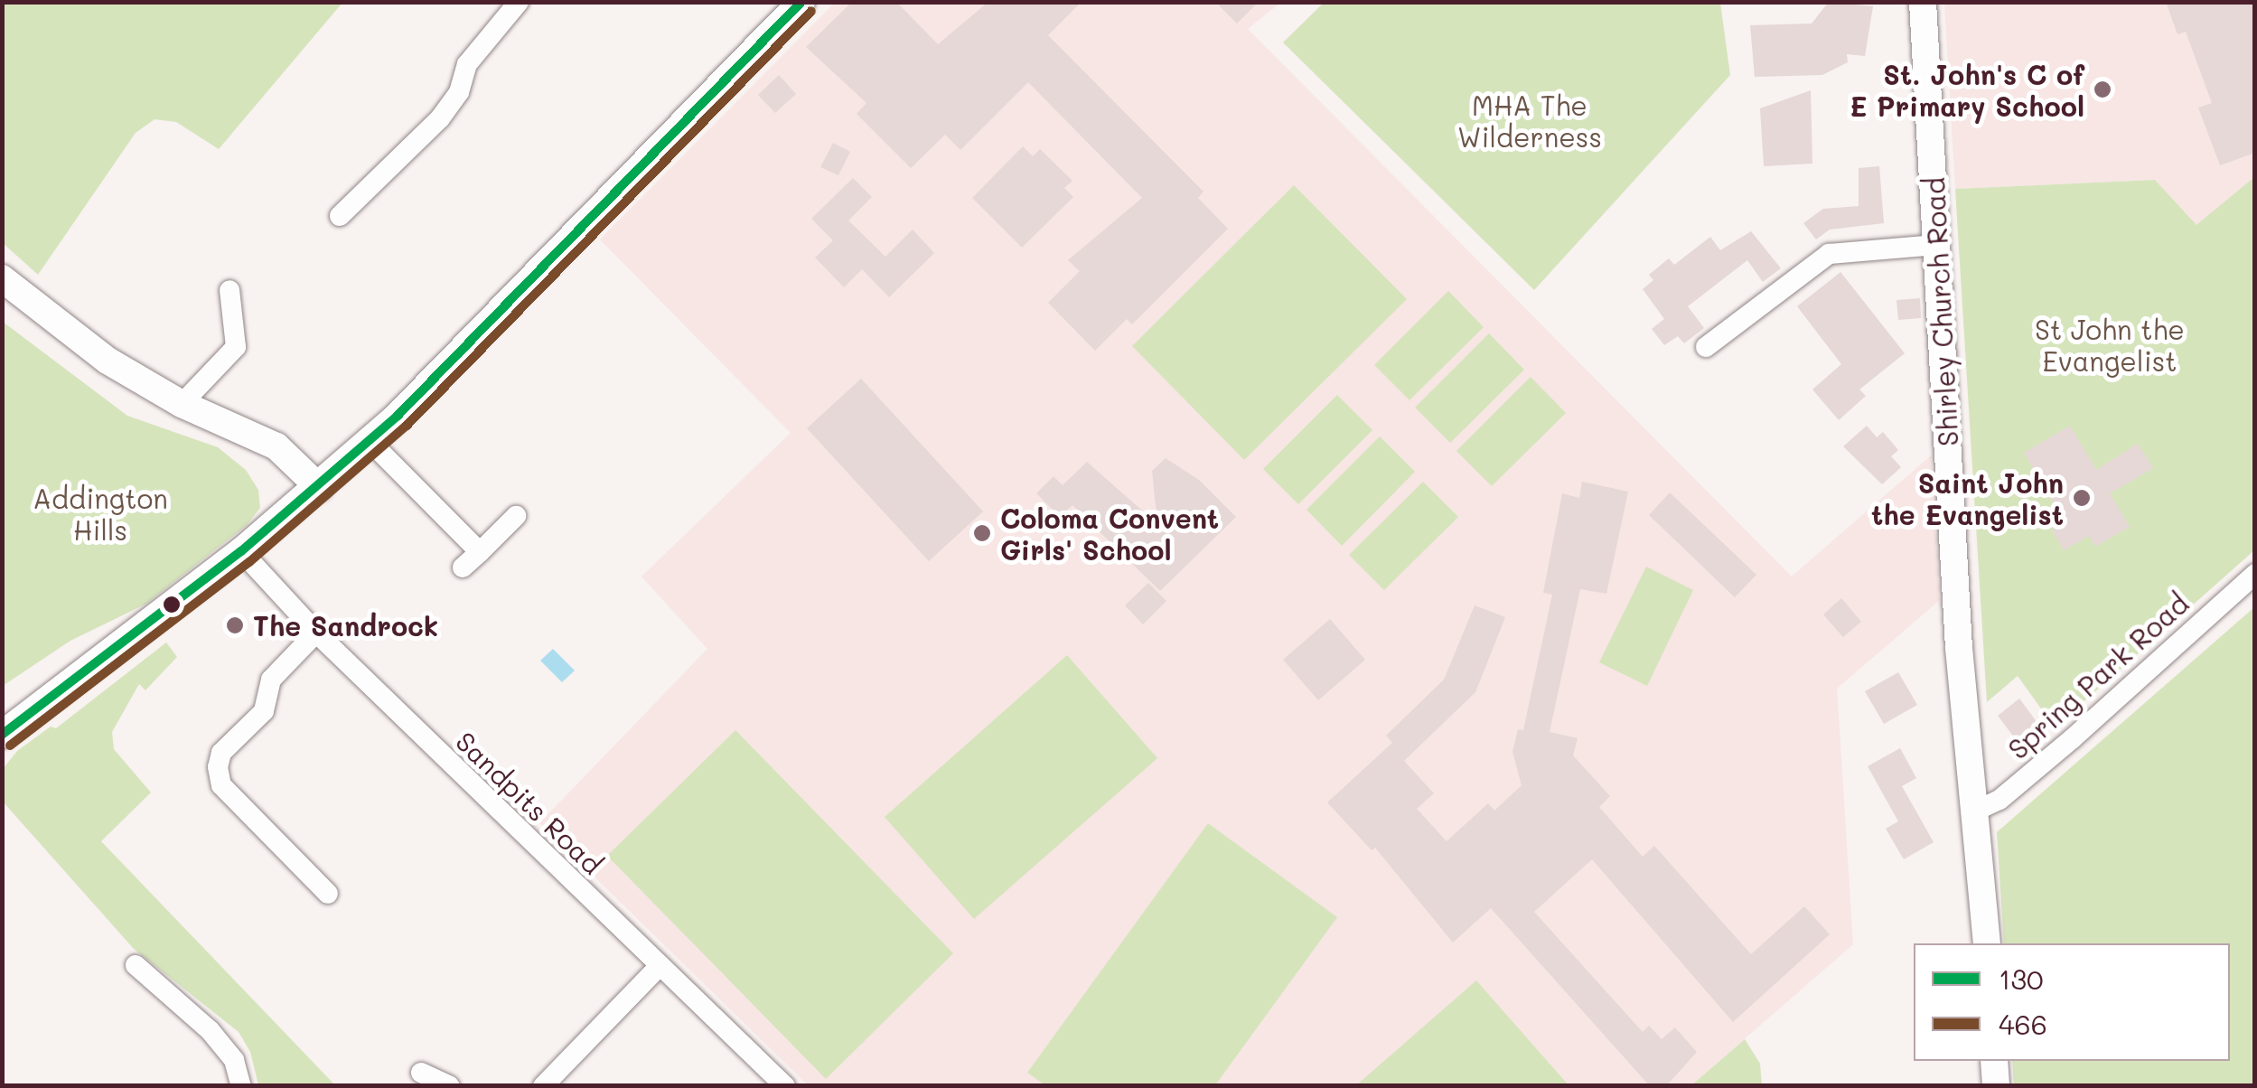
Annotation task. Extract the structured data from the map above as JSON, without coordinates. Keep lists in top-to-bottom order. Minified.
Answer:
{"streets":{"street":["Shirley Church Road","Spring Park Road","Sandpits Road"]},"crossings":[["Shirley Church Road","Spring Park Road"]],"parks":["MHA The Wilderness","St John the Evangelist","Addington Hills"],"places":["St. John's C of E Primary School","Saint John the Evangelist","Coloma Convent Girls' School","The Sandrock"],"lines":["transit line 130","transit line 466"],"legend":["130","466"]}
